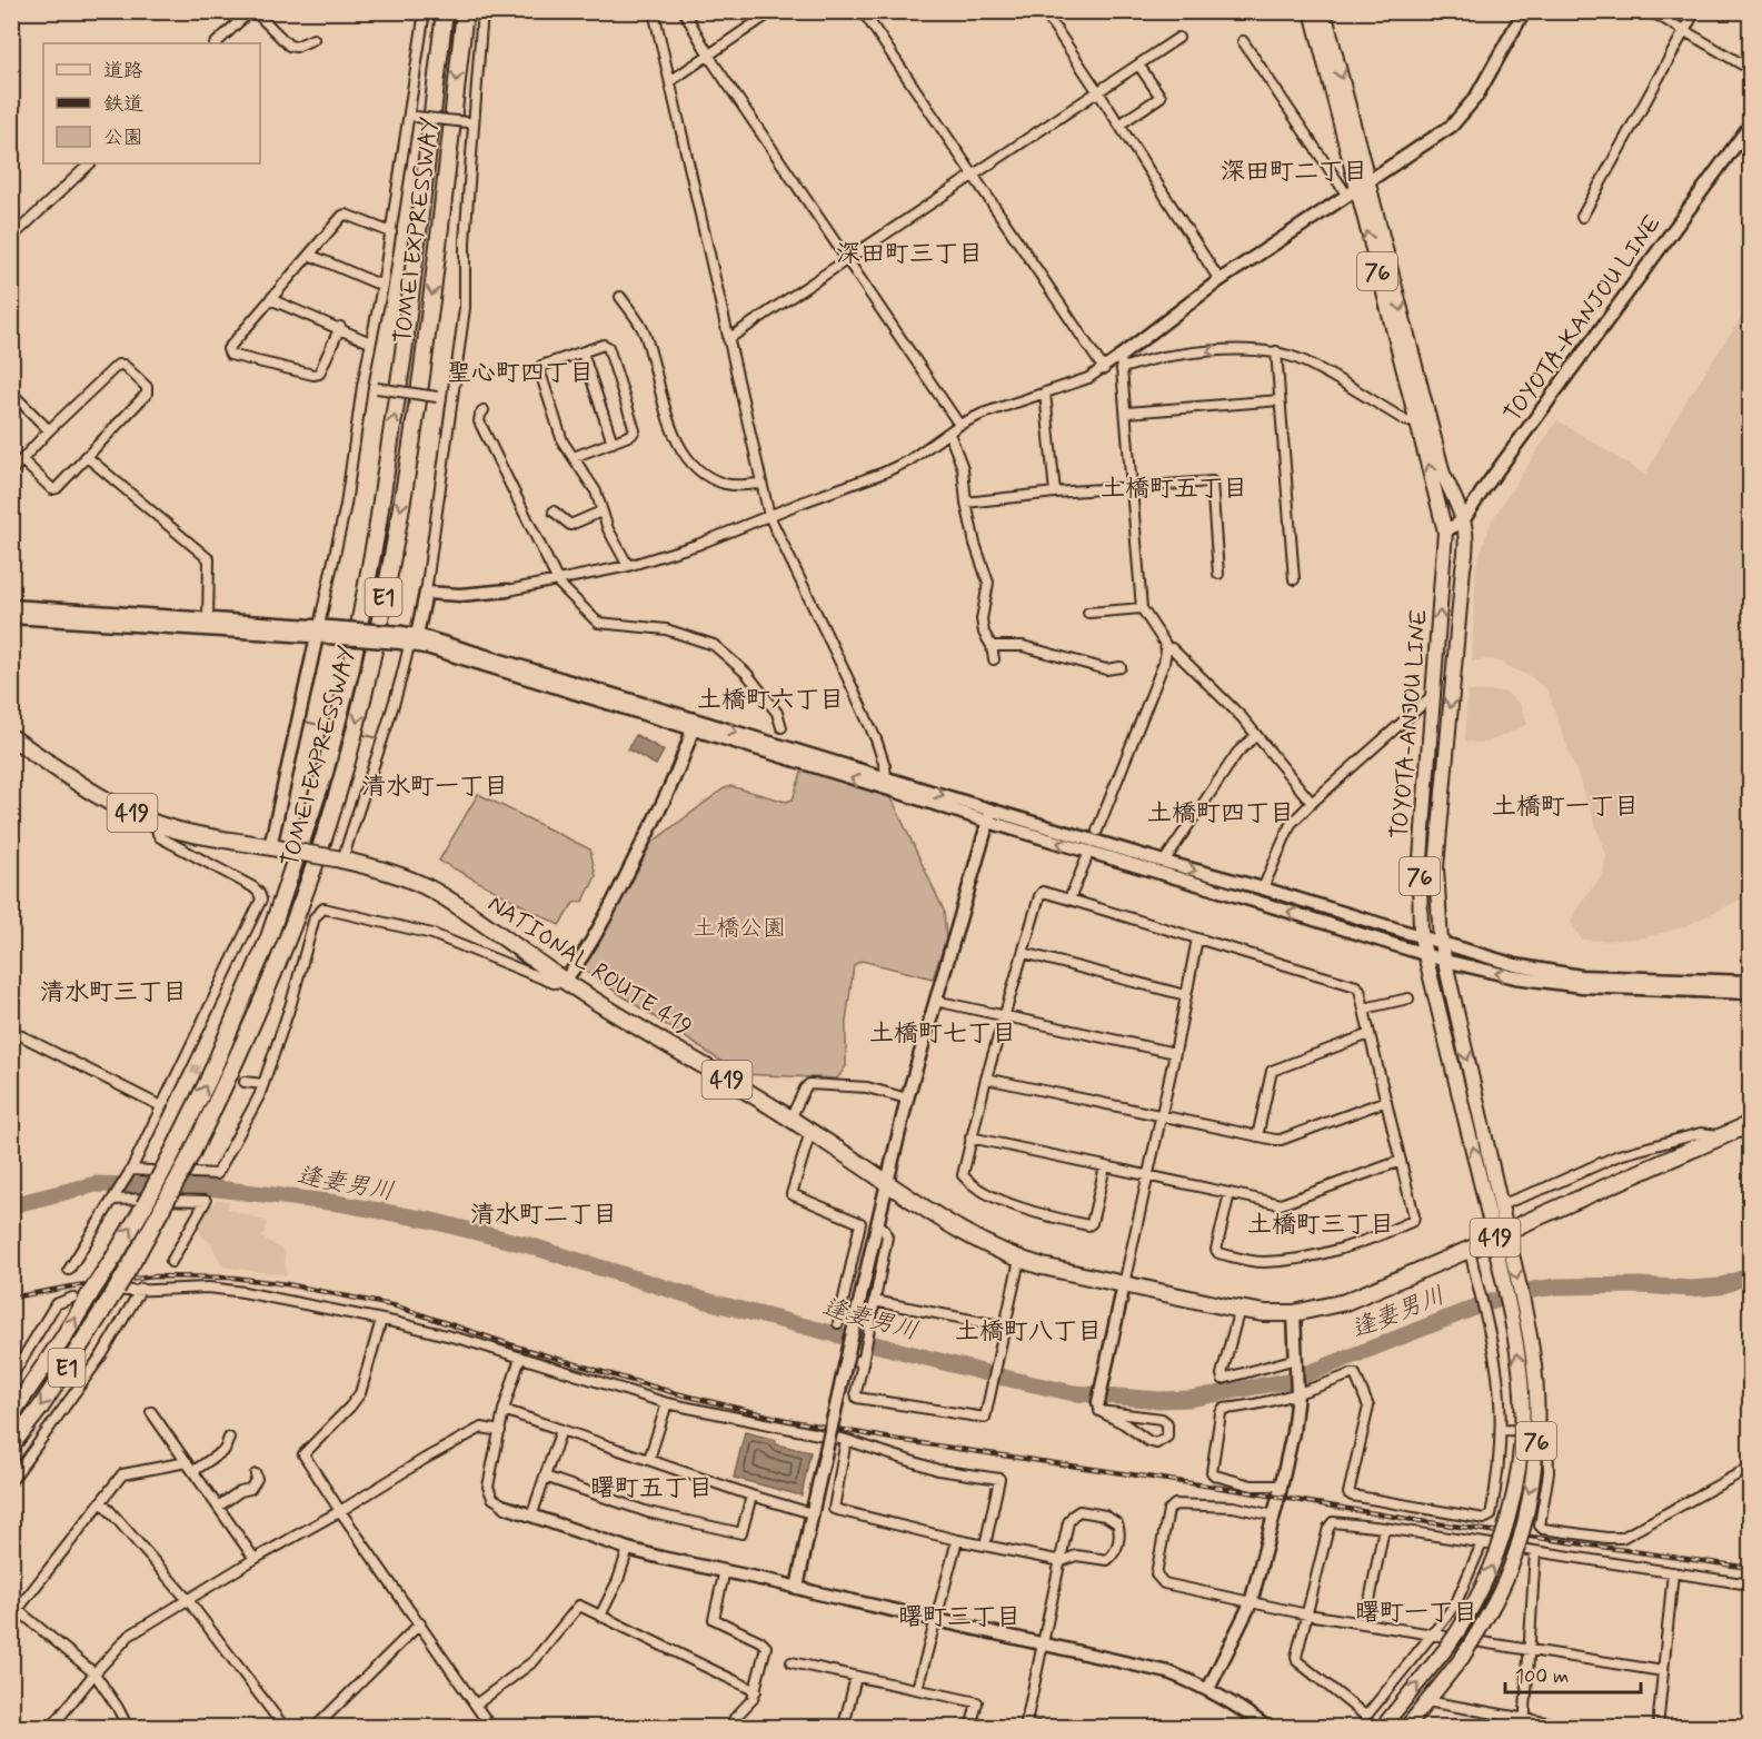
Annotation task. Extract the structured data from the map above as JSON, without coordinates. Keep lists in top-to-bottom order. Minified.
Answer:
{"streets":{"highway":["TOMEI EXPRESSWAY","E1","419","NATIONAL ROUTE 419"],"main road":["76","TOYOTA-ANJOU LINE"],"street":["TOYOTA-KANJOU LINE"]},"crossings":[["TOYOTA-KANJOU LINE","TOYOTA-ANJOU LINE"],["419","NATIONAL ROUTE 419"]],"districts":["深田町二丁目","深田町三丁目","聖心町四丁目","土橋町五丁目","土橋町六丁目","清水町一丁目","土橋町一丁目","土橋町四丁目","清水町三丁目","土橋町七丁目","清水町二丁目","土橋町三丁目","土橋町八丁目","曙町五丁目","曙町一丁目","曙町三丁目"],"water":["逢妻男川"],"parks":["土橋公園"],"legend":["道路","鉄道","公園"],"scale_bar":"100 m"}
